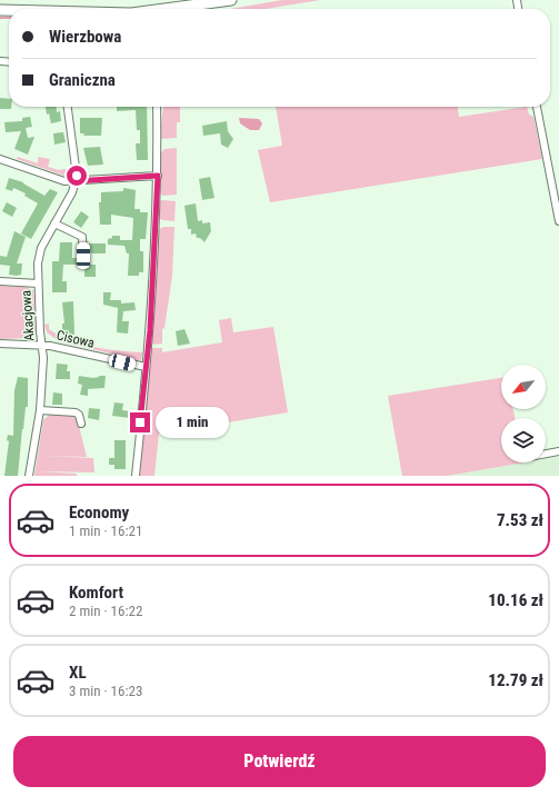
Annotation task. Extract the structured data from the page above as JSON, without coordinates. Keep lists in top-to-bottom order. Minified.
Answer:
{"streets":{"street":["Akacjowa","Cisowa"]},"crossings":[["Akacjowa","Cisowa"]],"north":"bottom left","page":{"banner":["Wierzbowa","Graniczna"],"bubble":"1 min","list":[{"name":"Economy","note":"1 min · 16:21","value":"7.53 zł"},{"name":"Komfort","note":"2 min · 16:22","value":"10.16 zł"},{"name":"XL","note":"3 min · 16:23","value":"12.79 zł"}],"buttons":"Potwierdź"}}
